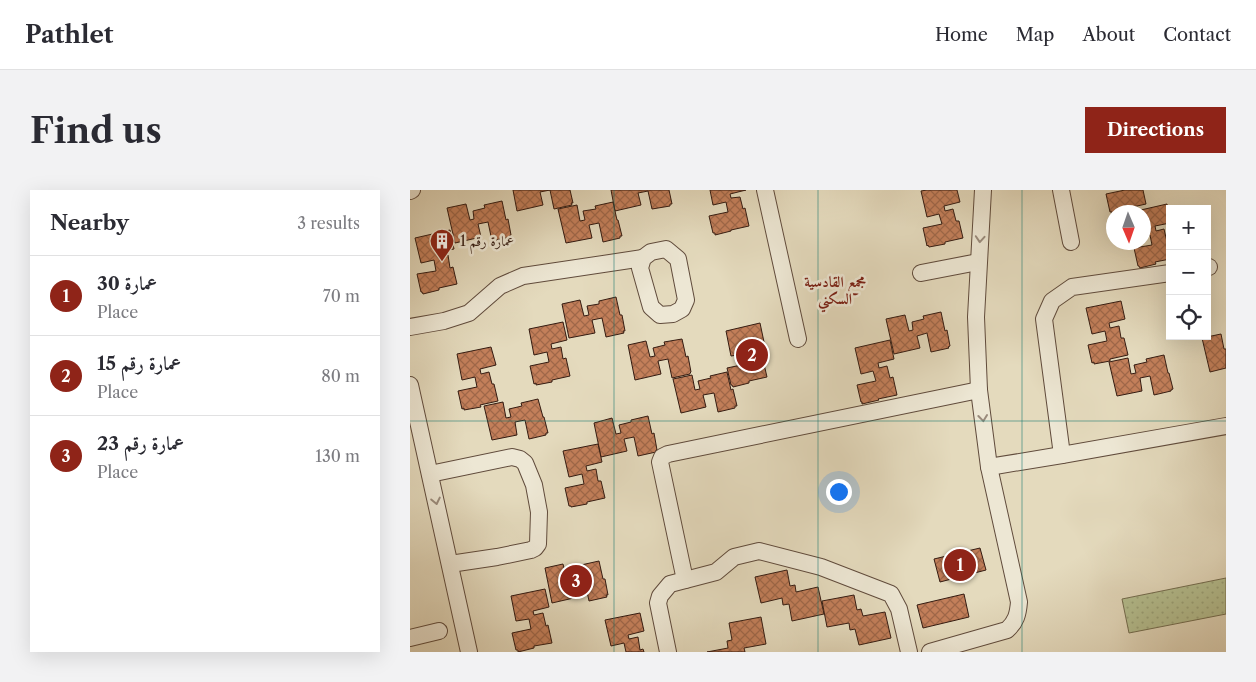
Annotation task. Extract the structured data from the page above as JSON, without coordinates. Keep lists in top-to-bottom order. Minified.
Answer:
{"districts":["مجمع القادسية السكني"],"places":{"building":["عمارة رقم 1"]},"north":"bottom","page":{"header":"Pathlet","nav":["Home","Map","About","Contact"],"buttons":"Directions","title":"Find us","heading":["Nearby","3 results"],"map_buttons":["+","−"],"list":[{"mark":"1","name":"عمارة 30","note":"Place","value":"70 m"},{"mark":"2","name":"عمارة رقم 15","note":"Place","value":"80 m"},{"mark":"3","name":"عمارة رقم 23","note":"Place","value":"130 m"}],"pins":["2","1","3"]}}
